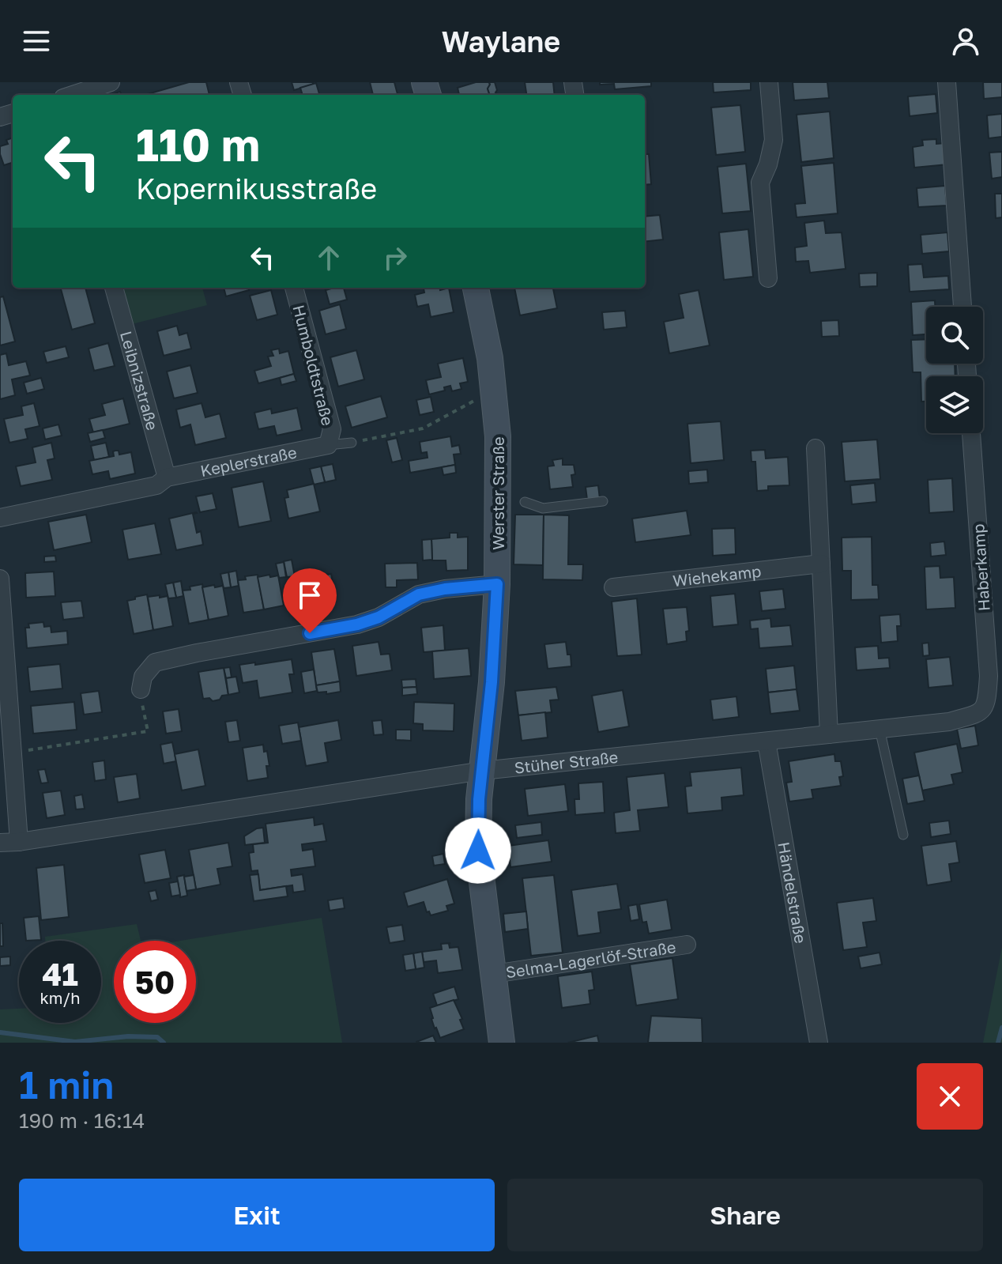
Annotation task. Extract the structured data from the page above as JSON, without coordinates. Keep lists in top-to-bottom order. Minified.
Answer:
{"streets":{"main road":["Werster Straße"],"street":["Humboldtstraße","Leibnizstraße","Keplerstraße","Haberkamp","Wiehekamp","Stüher Straße","Händelstraße","Selma-Lagerlöf-Straße"]},"crossings":[["Humboldtstraße","Keplerstraße"],["Leibnizstraße","Keplerstraße"],["Werster Straße","Stüher Straße"],["Werster Straße","Selma-Lagerlöf-Straße"],["Haberkamp","Stüher Straße"],["Stüher Straße","Händelstraße"]],"page":{"header":"Waylane","turn":["110 m","Kopernikusstraße"],"speed":"41 km/h","limit":"50","heading":["1 min","190 m · 16:14"],"buttons":["Exit","Share"]}}
